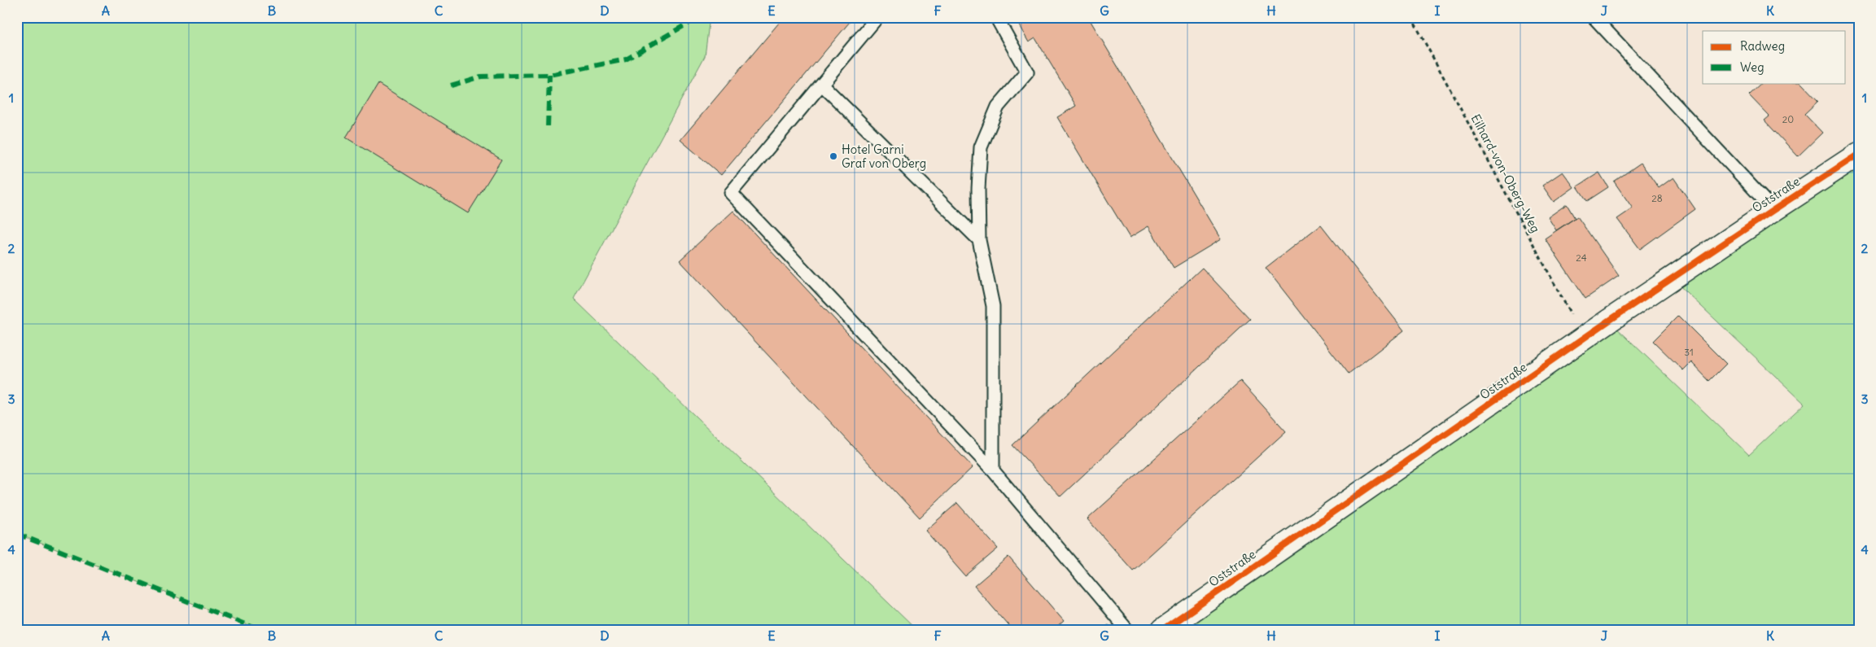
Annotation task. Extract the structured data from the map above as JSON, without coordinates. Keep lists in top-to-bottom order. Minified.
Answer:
{"streets":{"street":["Oststraße"],"path":["Eilhard-von-Oberg-Weg"]},"crossings":[["Eilhard-von-Oberg-Weg","Oststraße"]],"places":["Hotel Garni Graf von Oberg"],"house_numbers":["20","28","24","31"],"legend":["Radweg","Weg"],"grid":{"columns":["A","B","C","D","E","F","G","H","I","J","K"],"rows":["1","2","3","4"]}}
